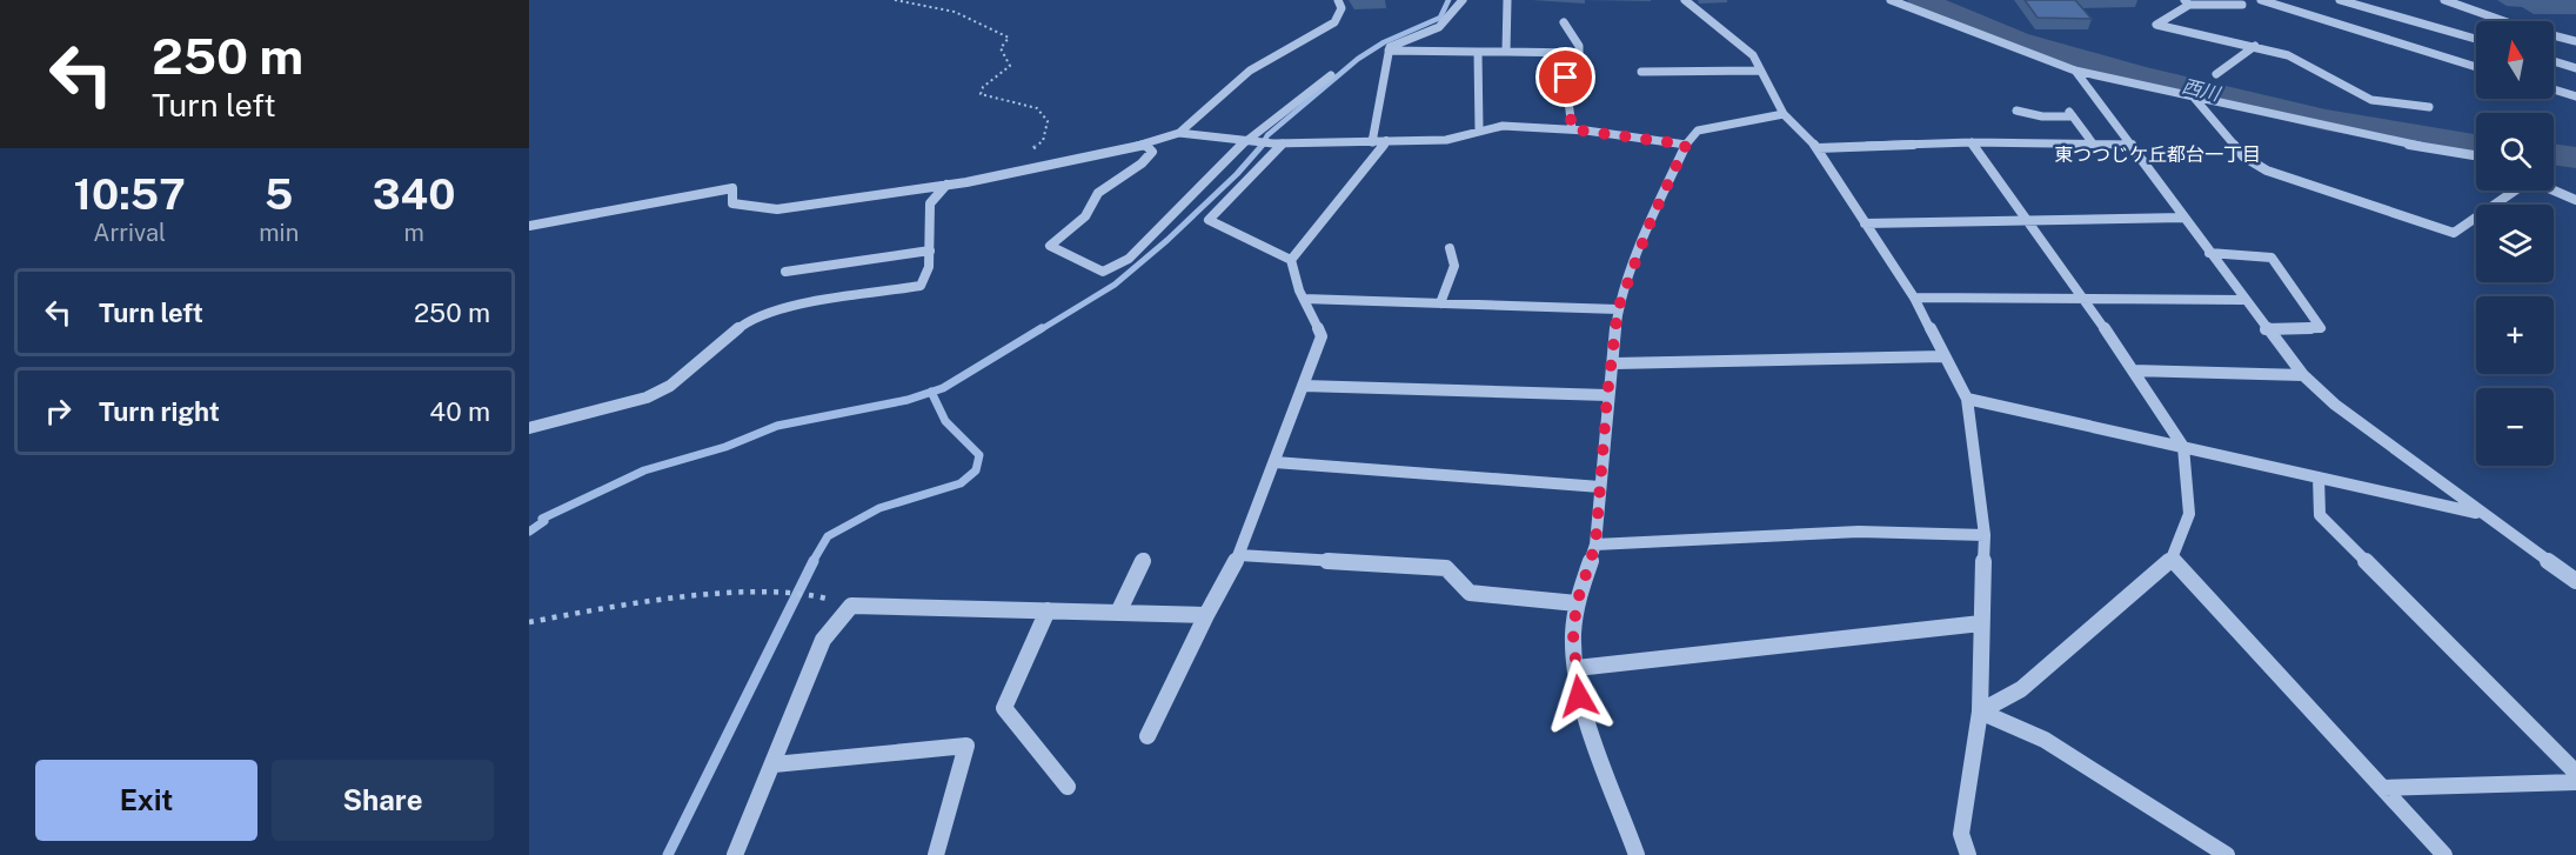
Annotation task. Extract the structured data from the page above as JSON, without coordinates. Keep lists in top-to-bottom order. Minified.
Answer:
{"districts":["東つつじケ丘都台一丁目"],"water":["西川"],"north":"top","page":{"turn":["250 m","Turn left"],"map_buttons":["+","−"],"eta":["10:57","Arrival","5","min","340","m"],"list":[{"name":"Turn left","value":"250 m"},{"name":"Turn right","value":"40 m"}],"buttons":["Exit","Share"]}}
